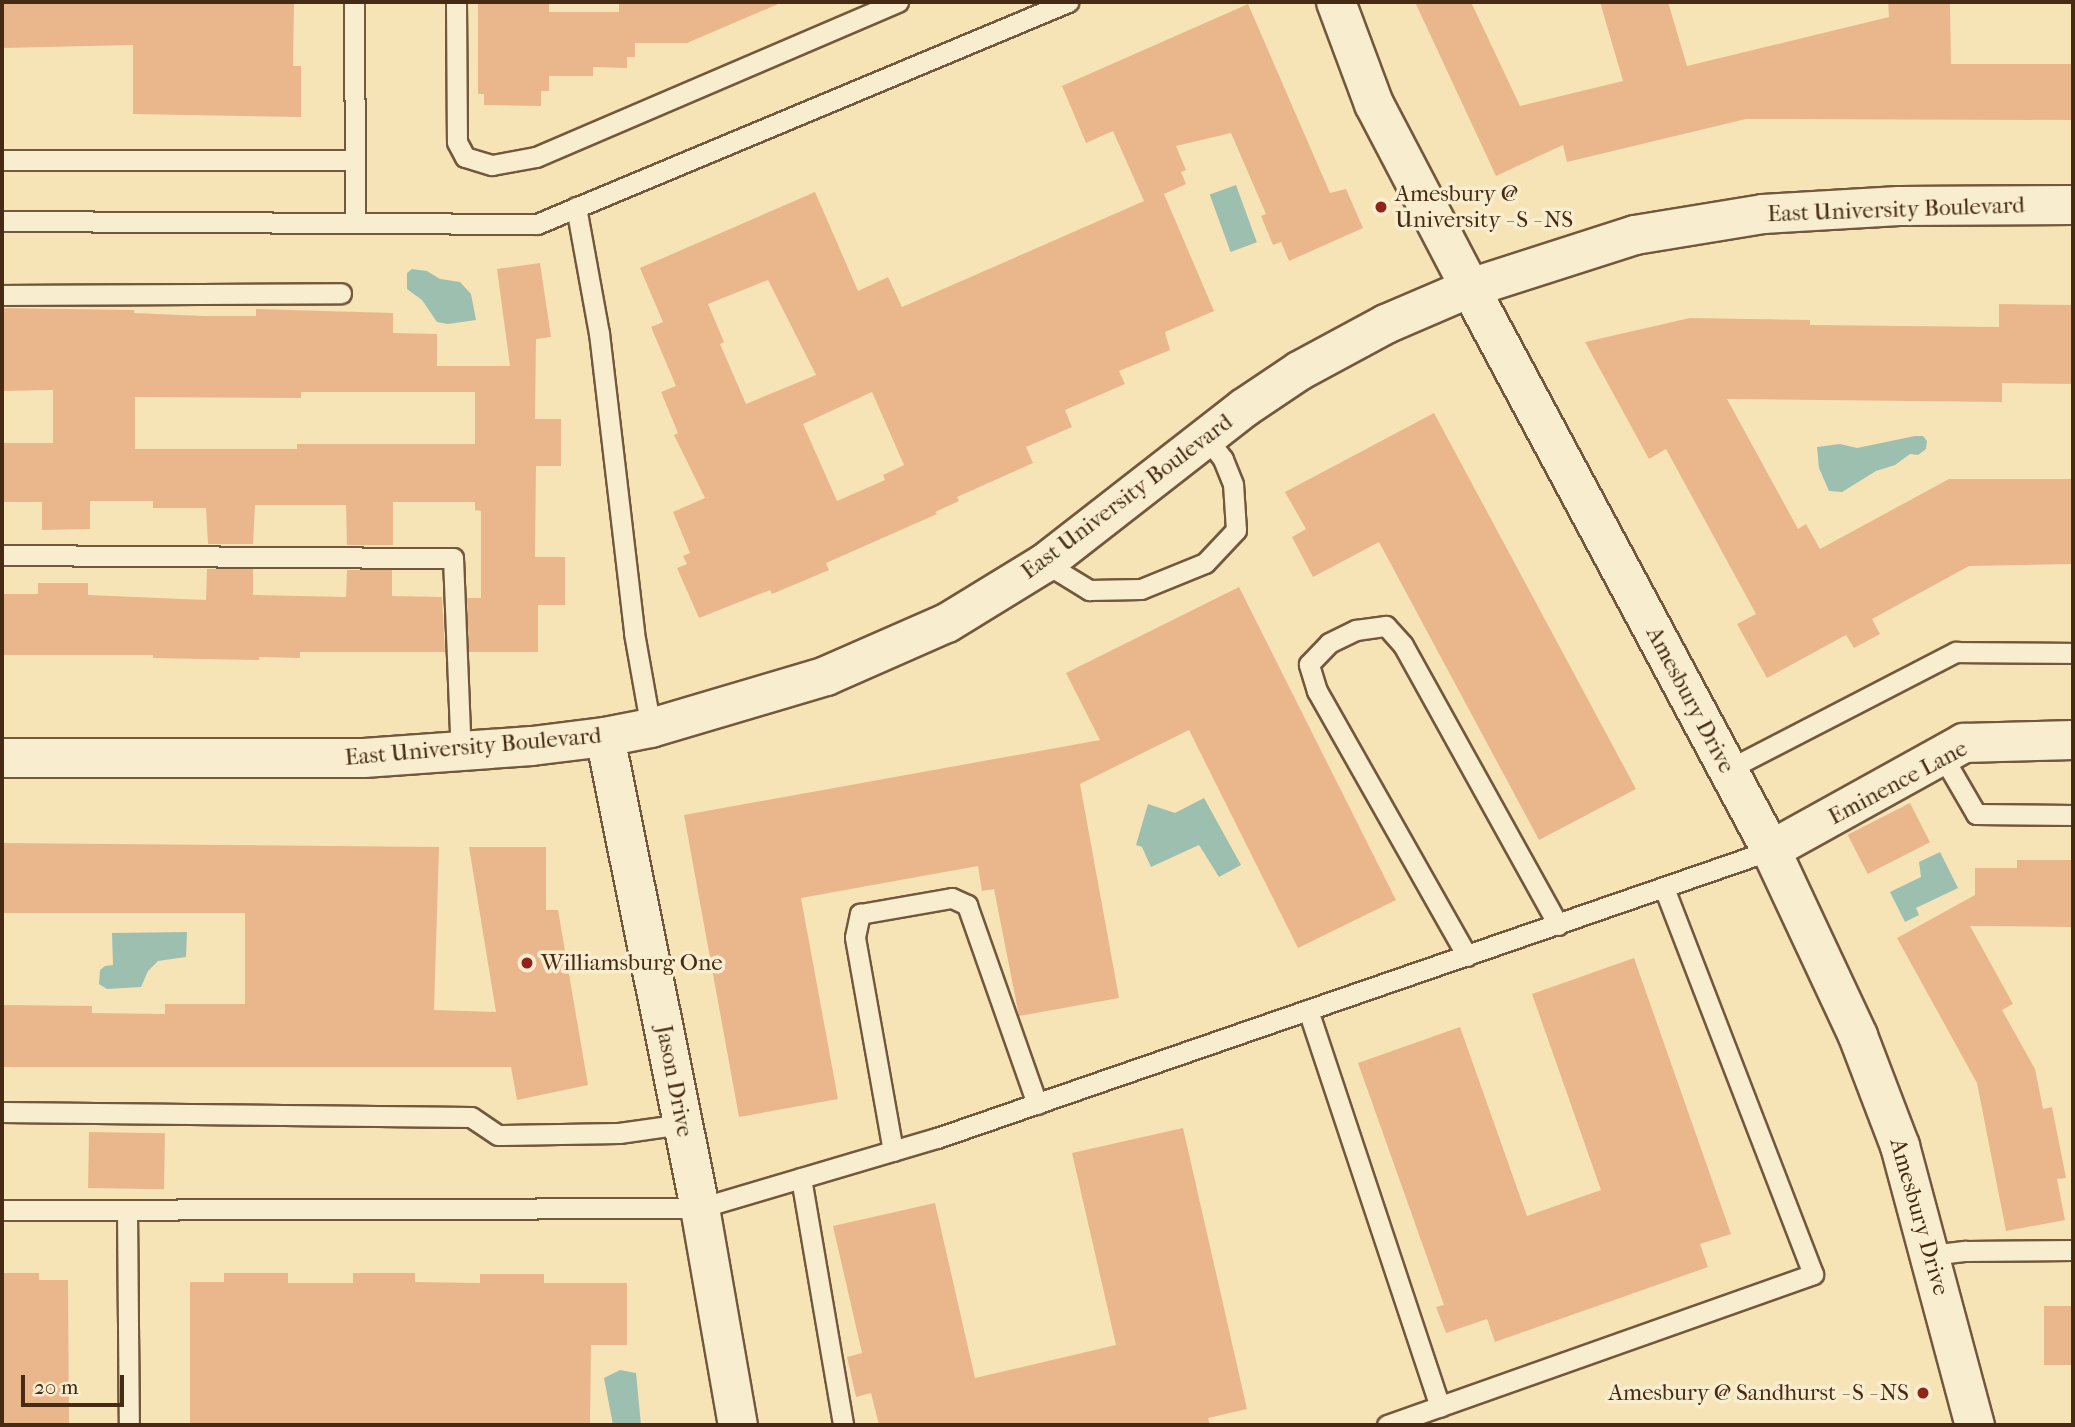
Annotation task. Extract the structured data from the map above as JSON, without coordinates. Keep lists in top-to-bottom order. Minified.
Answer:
{"streets":{"street":["East University Boulevard","Amesbury Drive","Eminence Lane","Jason Drive"]},"crossings":[["East University Boulevard","Amesbury Drive"],["East University Boulevard","Jason Drive"],["Amesbury Drive","Eminence Lane"]],"places":["Amesbury @ University - S - NS","Williamsburg One","Amesbury @ Sandhurst - S - NS"],"scale_bar":"20 m"}
